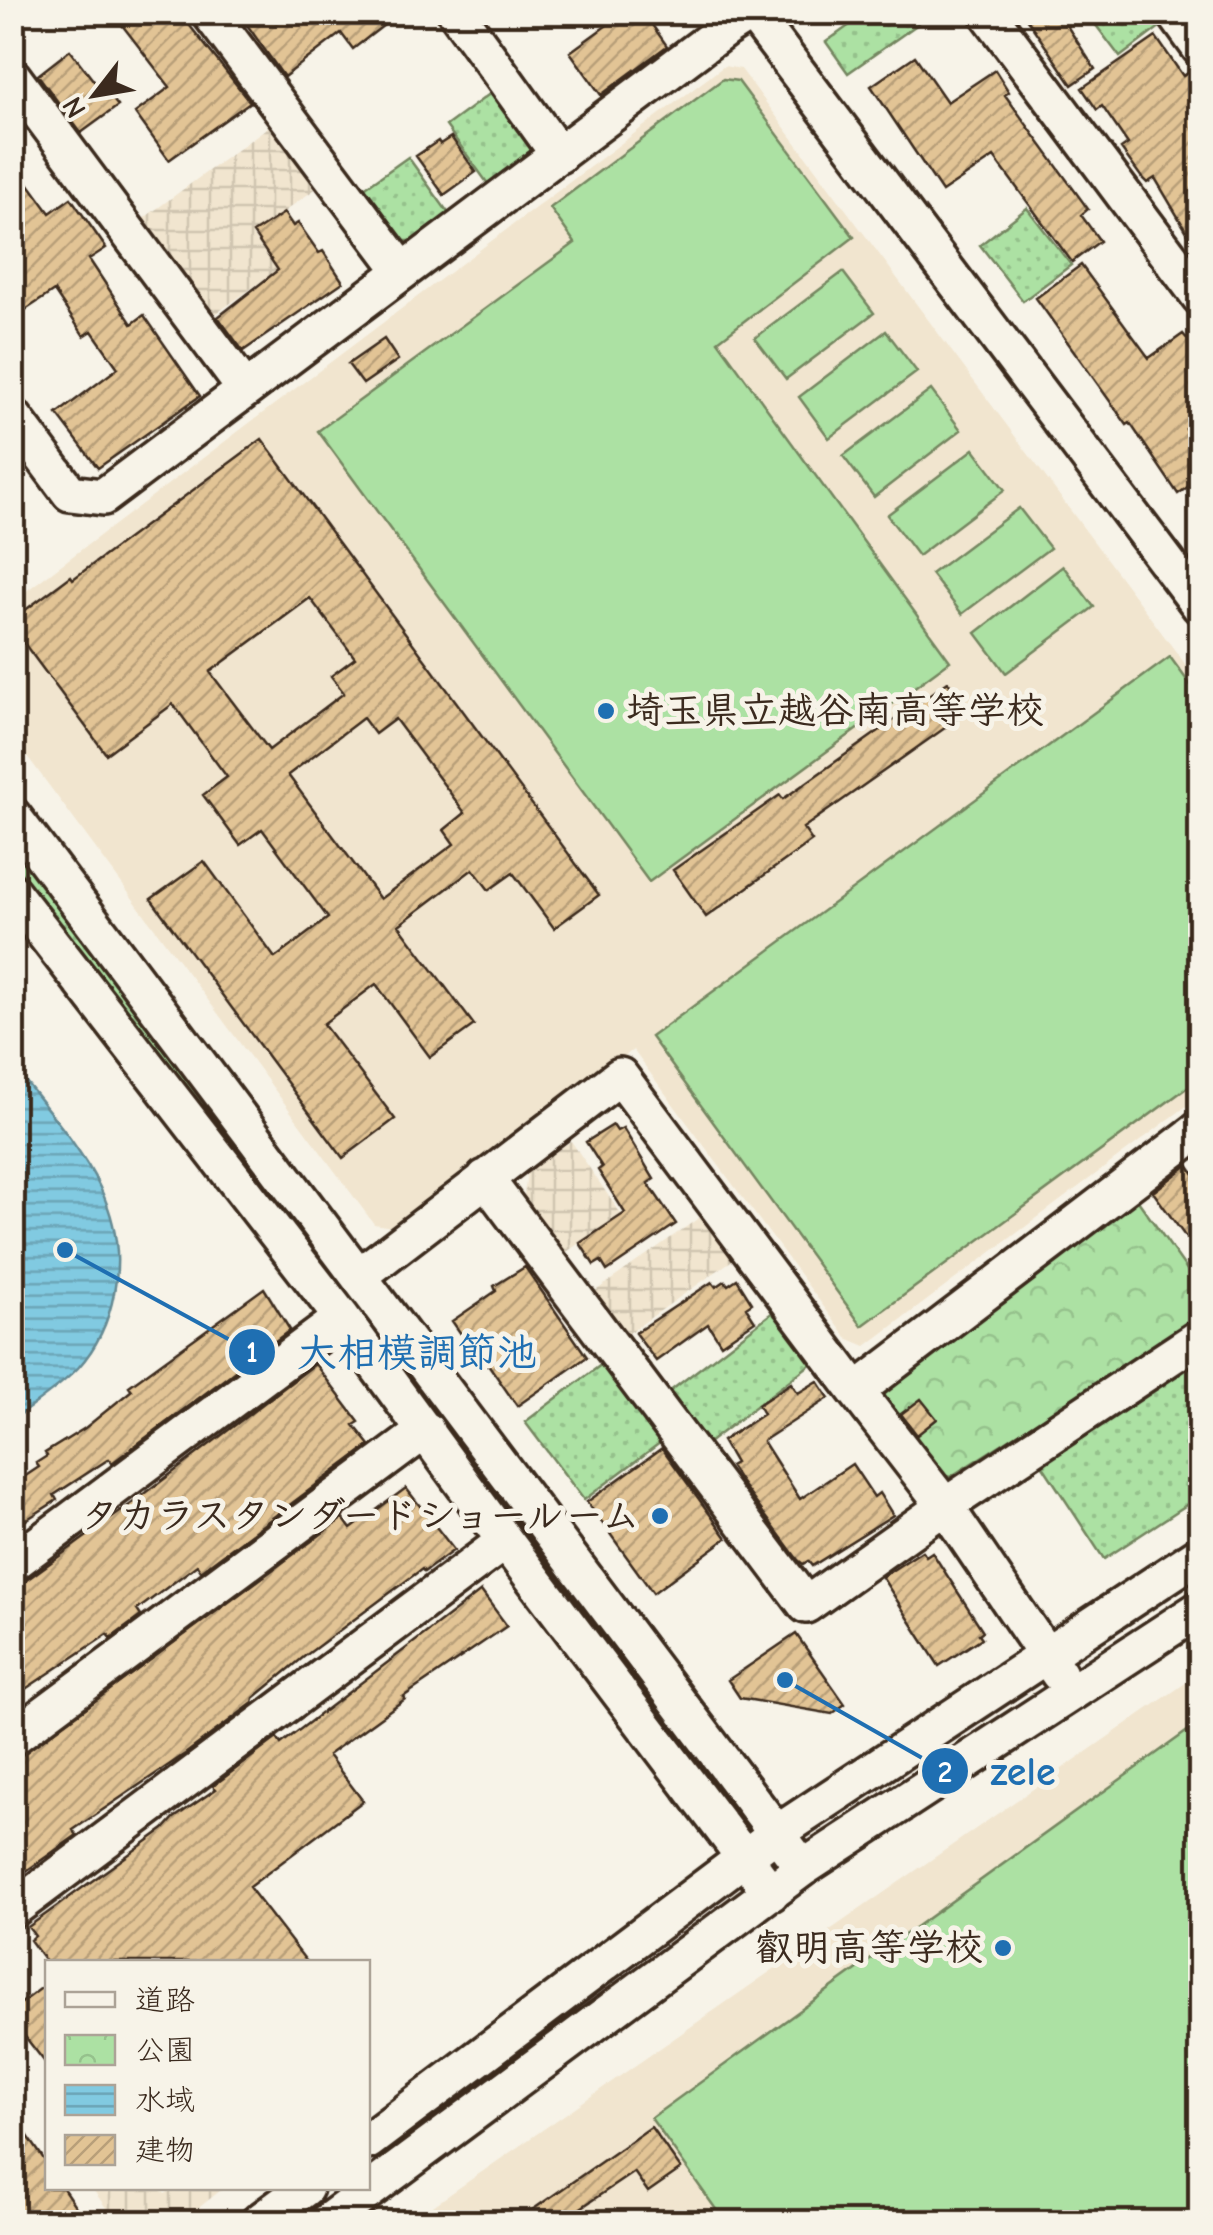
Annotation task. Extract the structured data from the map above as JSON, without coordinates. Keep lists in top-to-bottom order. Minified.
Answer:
{"places":["埼玉県立越谷南高等学校","大相模調節池","タカラスタンダードショールーム","zele","叡明高等学校"],"legend":["道路","公園","水域","建物"],"north":"bottom left"}
